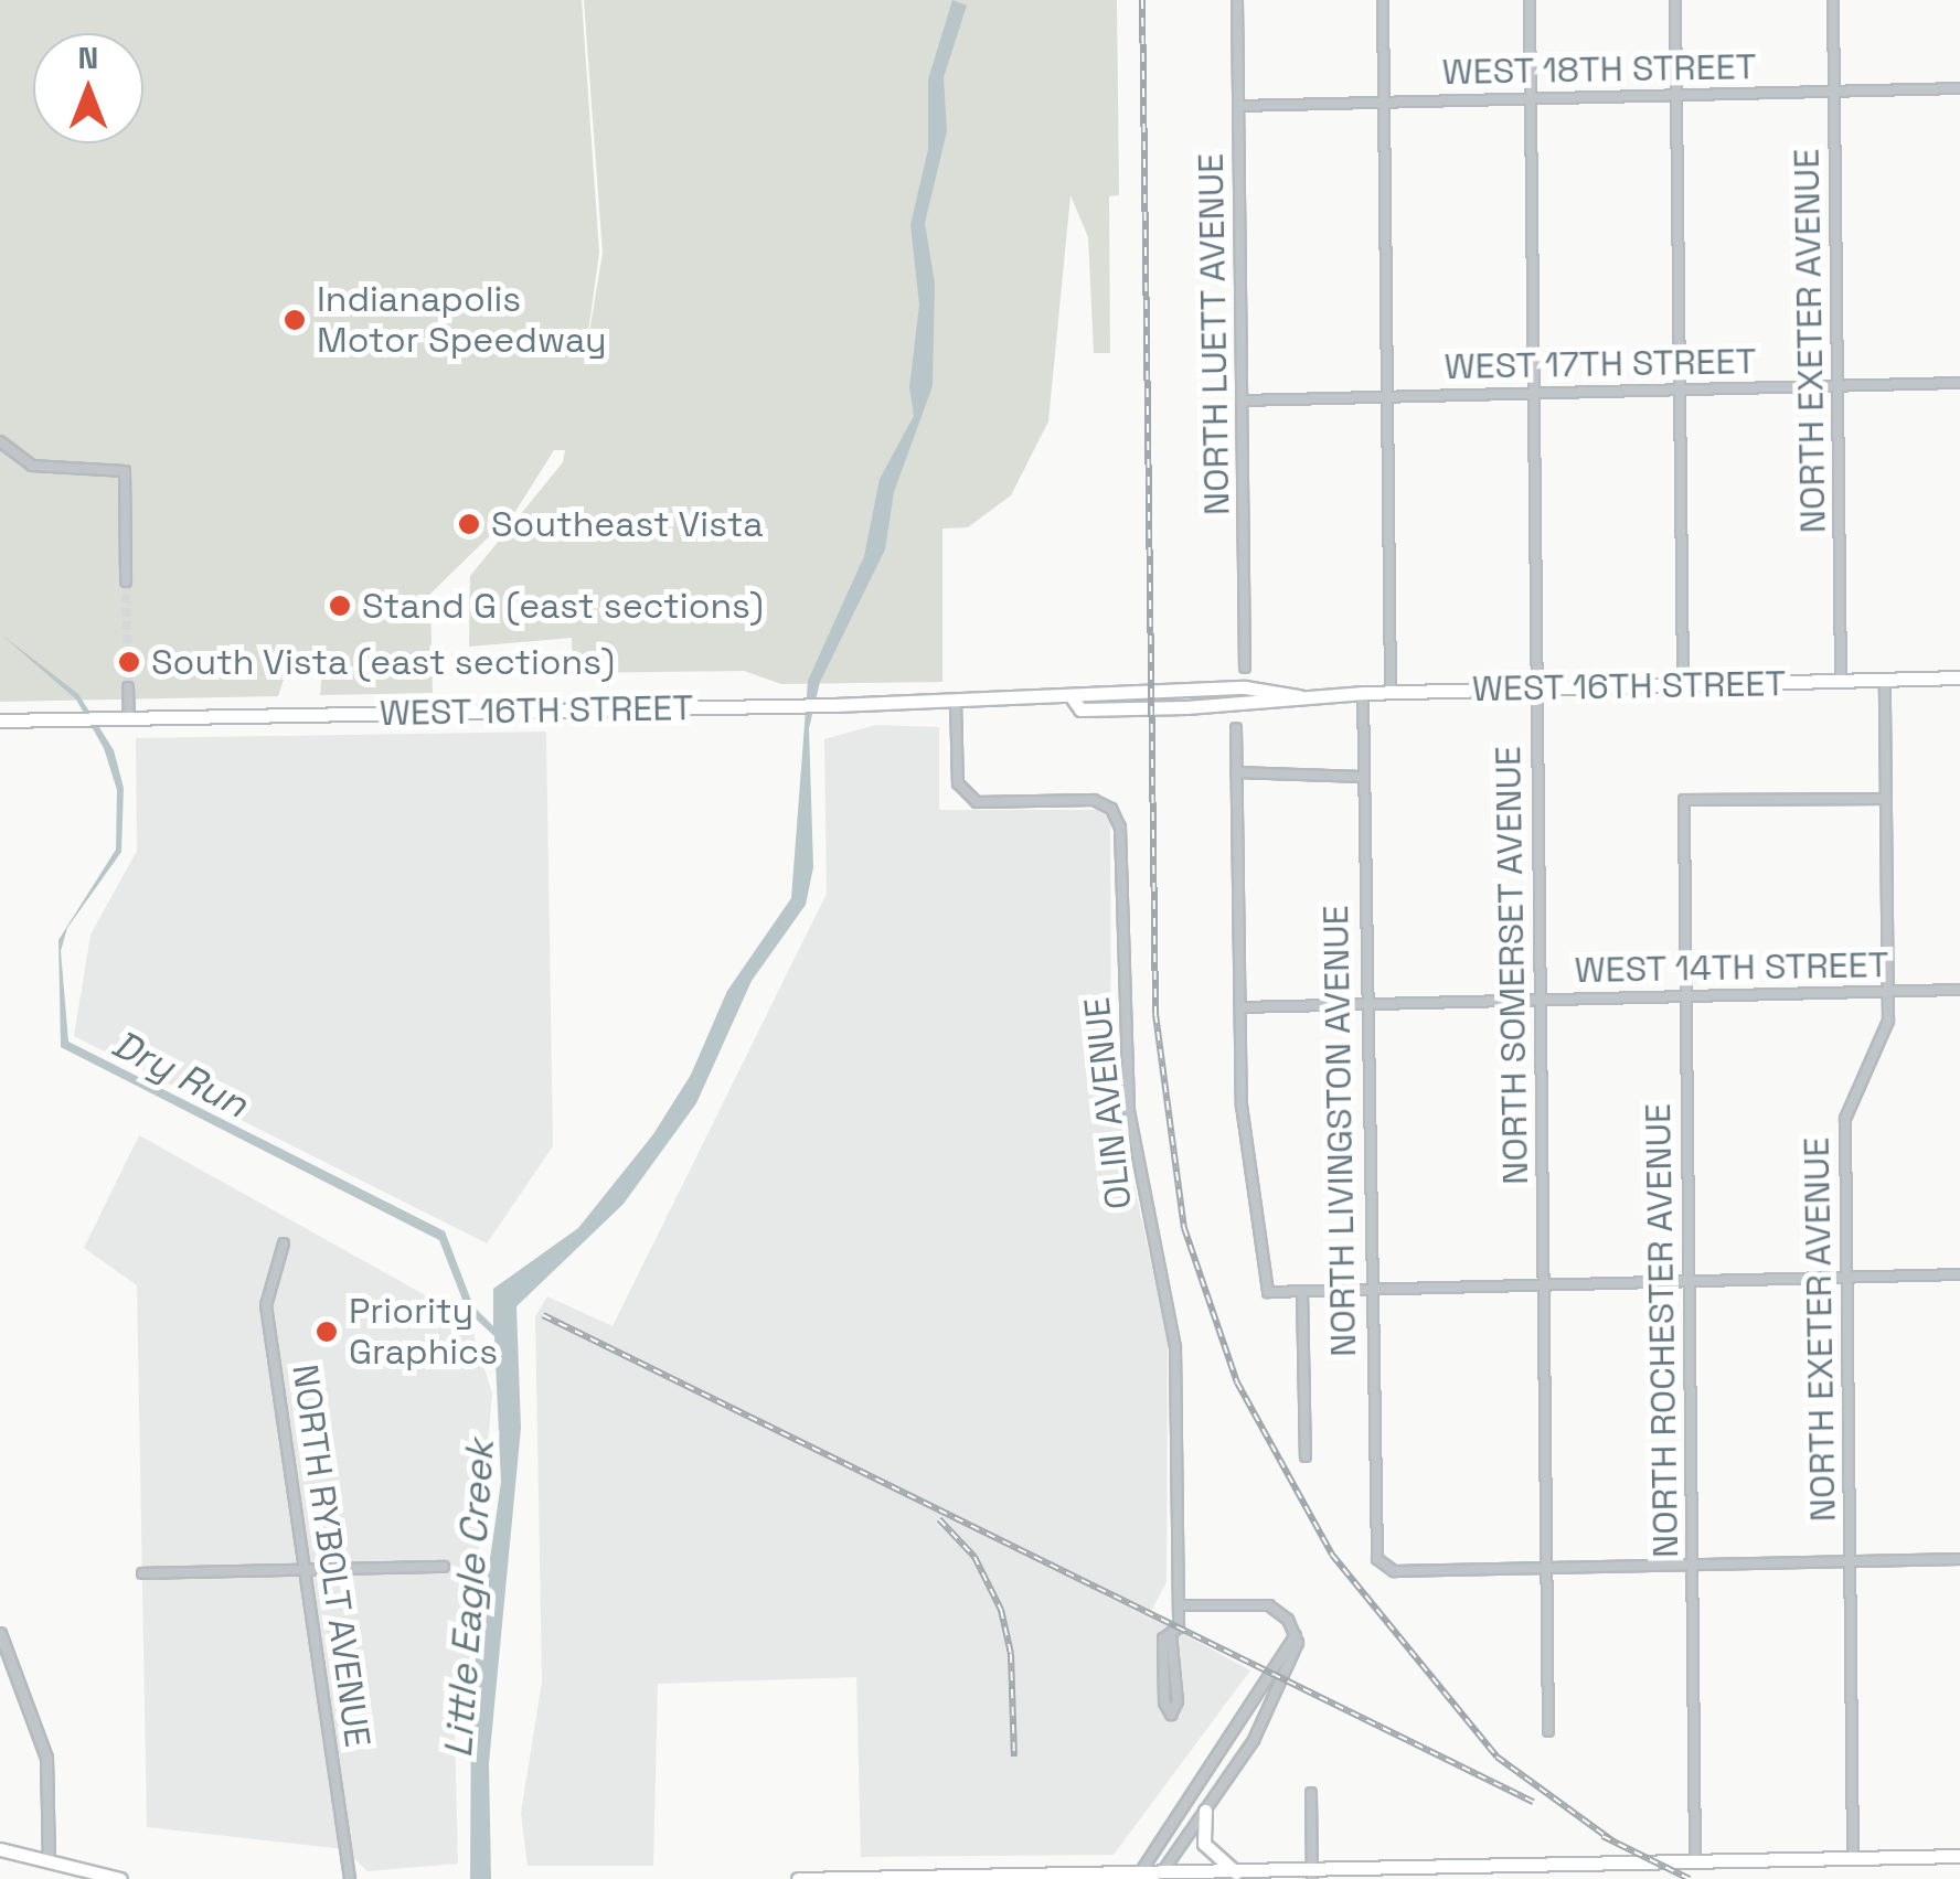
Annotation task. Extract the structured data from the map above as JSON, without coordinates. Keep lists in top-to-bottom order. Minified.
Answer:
{"streets":{"main road":["WEST 16TH STREET"],"street":["WEST 18TH STREET","NORTH LUETT AVENUE","NORTH EXETER AVENUE","WEST 17TH STREET","NORTH SOMERSET AVENUE","WEST 14TH STREET","OLIN AVENUE","NORTH LIVINGSTON AVENUE","NORTH ROCHESTER AVENUE","NORTH RYBOLT AVENUE"]},"crossings":[["WEST 18TH STREET","NORTH LUETT AVENUE"],["WEST 18TH STREET","NORTH EXETER AVENUE"],["WEST 18TH STREET","NORTH SOMERSET AVENUE"],["NORTH LUETT AVENUE","WEST 17TH STREET"],["NORTH EXETER AVENUE","WEST 17TH STREET"],["NORTH EXETER AVENUE","WEST 16TH STREET"],["NORTH EXETER AVENUE","WEST 14TH STREET"],["NORTH EXETER AVENUE","NORTH ROCHESTER AVENUE"],["WEST 17TH STREET","NORTH SOMERSET AVENUE"],["WEST 16TH STREET","NORTH SOMERSET AVENUE"],["WEST 16TH STREET","OLIN AVENUE"],["WEST 16TH STREET","NORTH LIVINGSTON AVENUE"],["NORTH SOMERSET AVENUE","WEST 14TH STREET"],["NORTH SOMERSET AVENUE","NORTH LIVINGSTON AVENUE"],["WEST 14TH STREET","NORTH LIVINGSTON AVENUE"],["WEST 14TH STREET","NORTH ROCHESTER AVENUE"]],"water":["Dry Run","Little Eagle Creek"],"places":["Indianapolis Motor Speedway","Southeast Vista","Stand G (east sections)","South Vista (east sections)","Priority Graphics"],"north":"top"}
